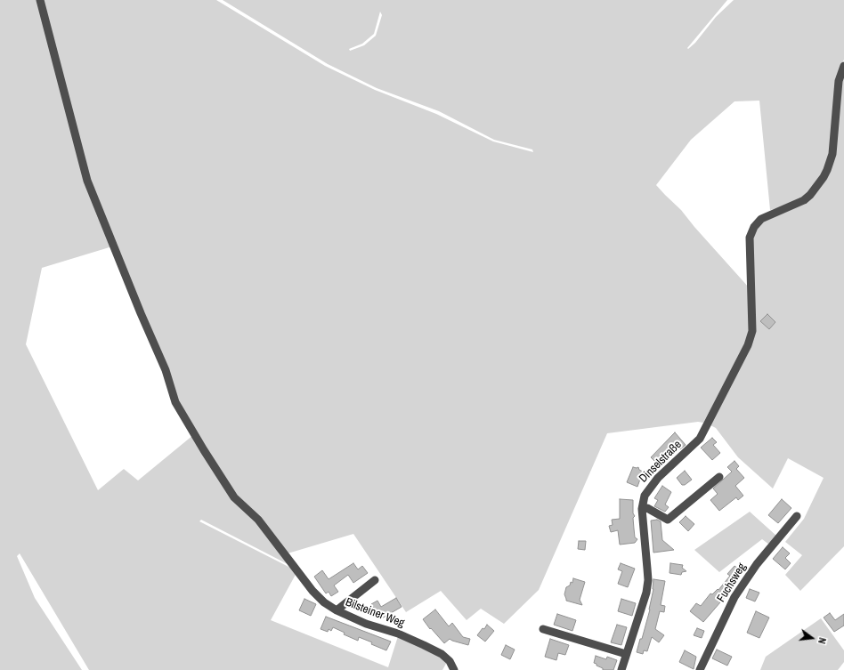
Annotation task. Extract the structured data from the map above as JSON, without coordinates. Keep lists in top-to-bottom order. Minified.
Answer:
{"streets":{"street":["Dinselstraße","Fuchsweg","Bilsteiner Weg"]},"north":"right"}
